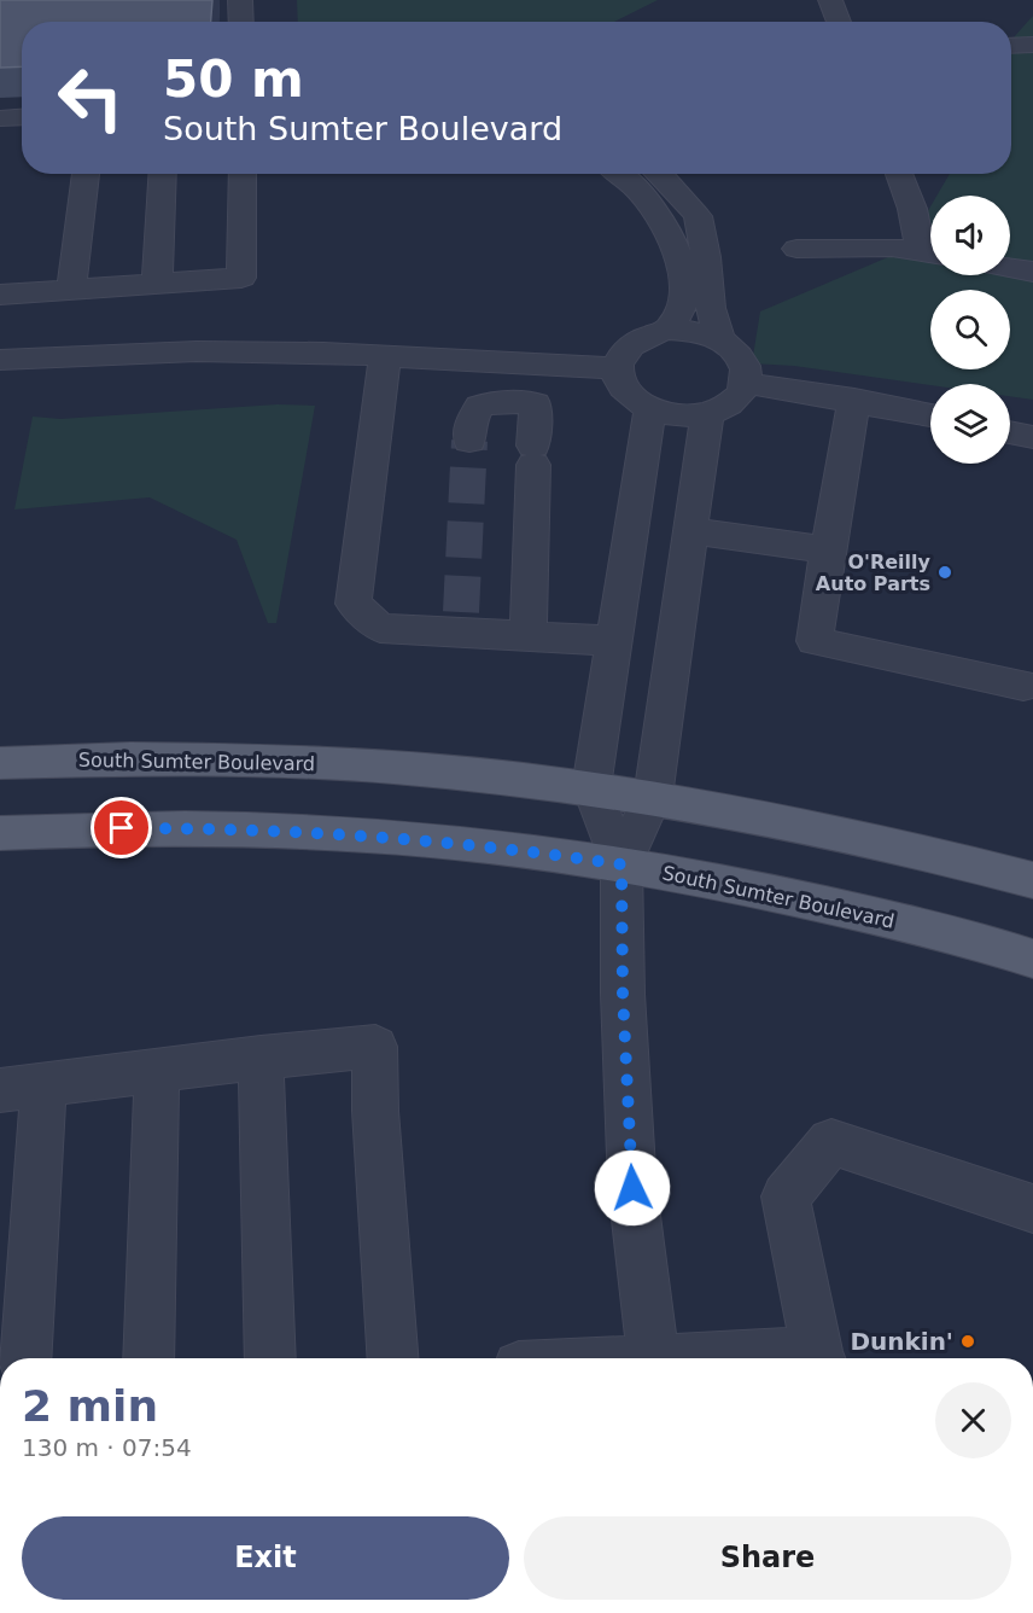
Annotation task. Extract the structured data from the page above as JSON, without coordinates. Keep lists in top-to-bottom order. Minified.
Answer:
{"streets":{"main road":["South Sumter Boulevard"]},"places":["O'Reilly Auto Parts","Dunkin'"],"page":{"turn":["50 m","South Sumter Boulevard"],"heading":["2 min","130 m · 07:54"],"buttons":["Exit","Share"]}}
